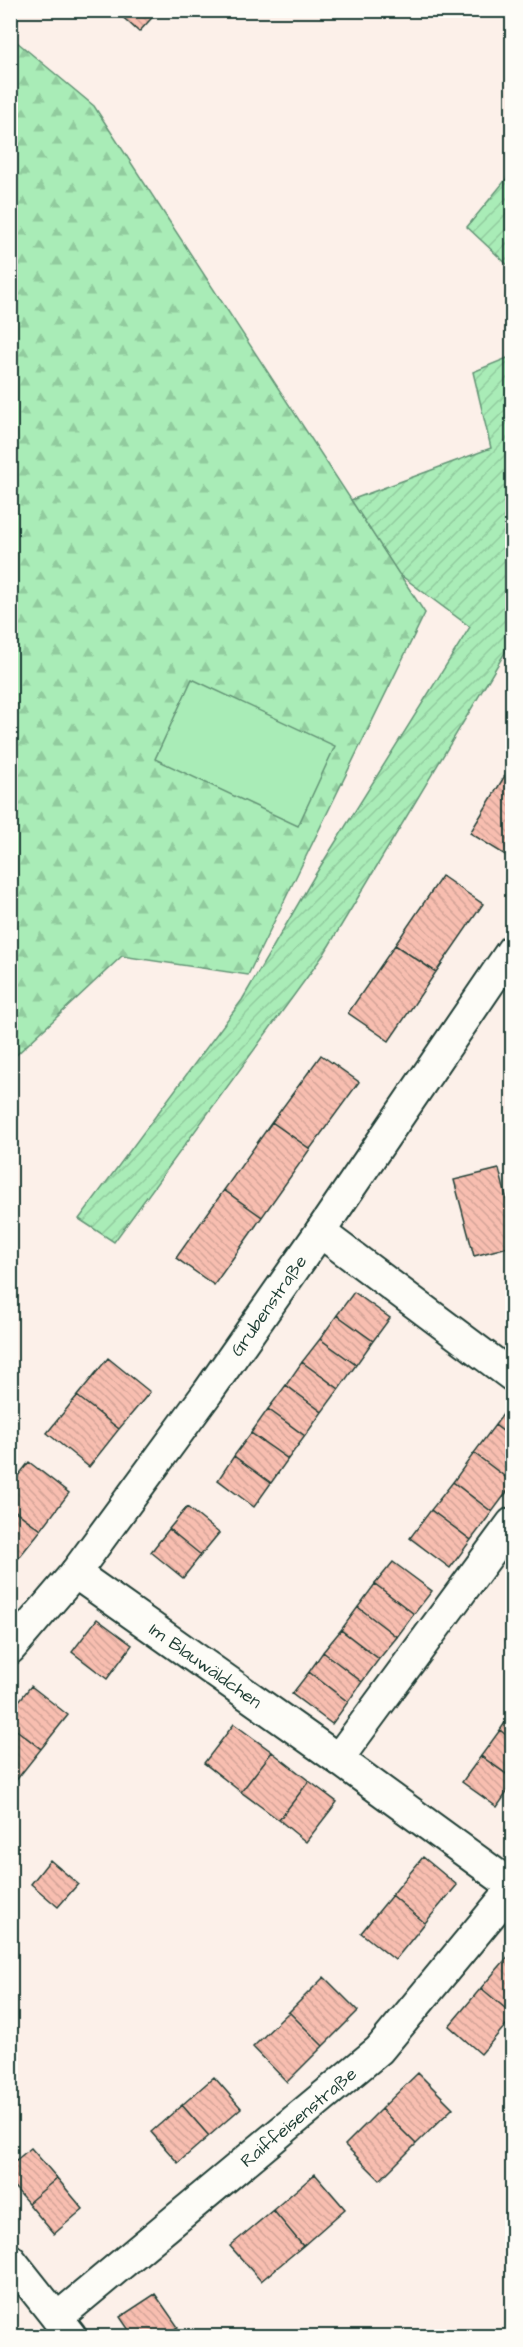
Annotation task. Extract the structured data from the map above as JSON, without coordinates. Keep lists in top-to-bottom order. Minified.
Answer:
{"streets":{"street":["Grubenstraße","Im Blauwäldchen","Raiffeisenstraße"]},"crossings":[["Grubenstraße","Im Blauwäldchen"],["Im Blauwäldchen","Raiffeisenstraße"]]}
